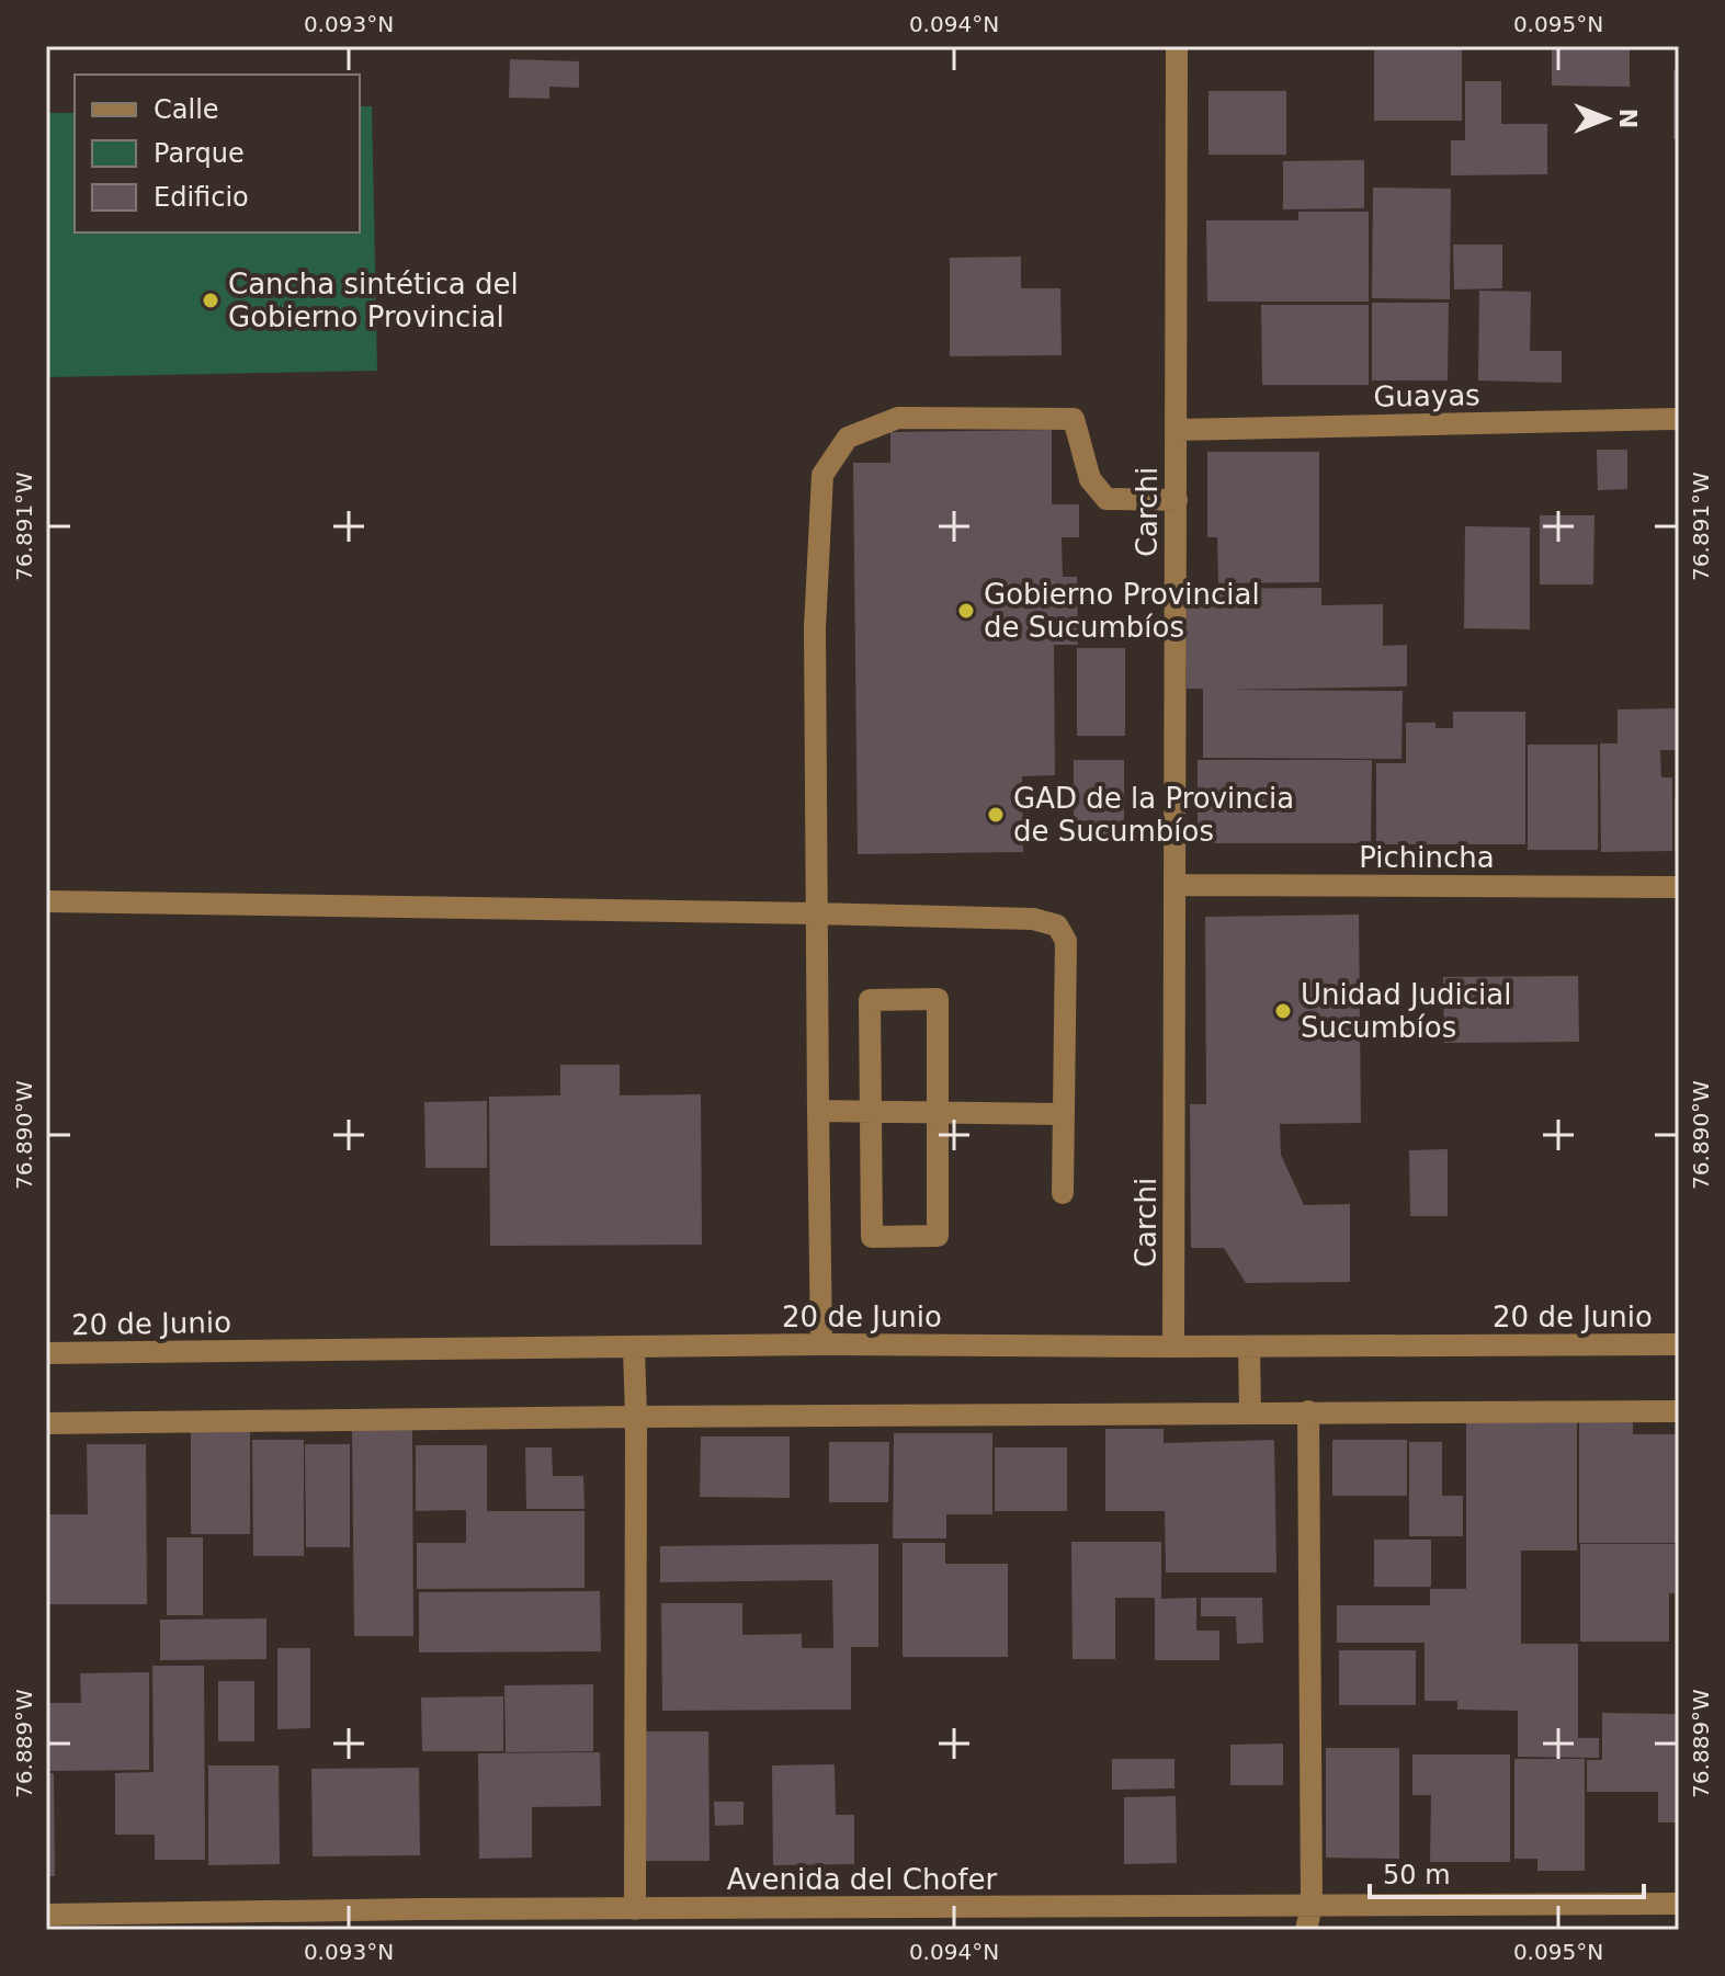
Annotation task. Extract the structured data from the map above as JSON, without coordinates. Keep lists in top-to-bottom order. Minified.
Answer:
{"streets":{"street":["Guayas","Carchi","Pichincha","20 de Junio","Avenida del Chofer"]},"crossings":[["Guayas","Carchi"],["Carchi","Pichincha"],["Carchi","20 de Junio"]],"places":["Cancha sintética del Gobierno Provincial","Gobierno Provincial de Sucumbíos","GAD de la Provincia de Sucumbíos","Unidad Judicial Sucumbíos"],"legend":["Calle","Parque","Edificio"],"scale_bar":"50 m","north":"right","coordinates":["0.093°N","0.094°N","0.095°N","76.891°W","76.890°W","76.889°W"]}
